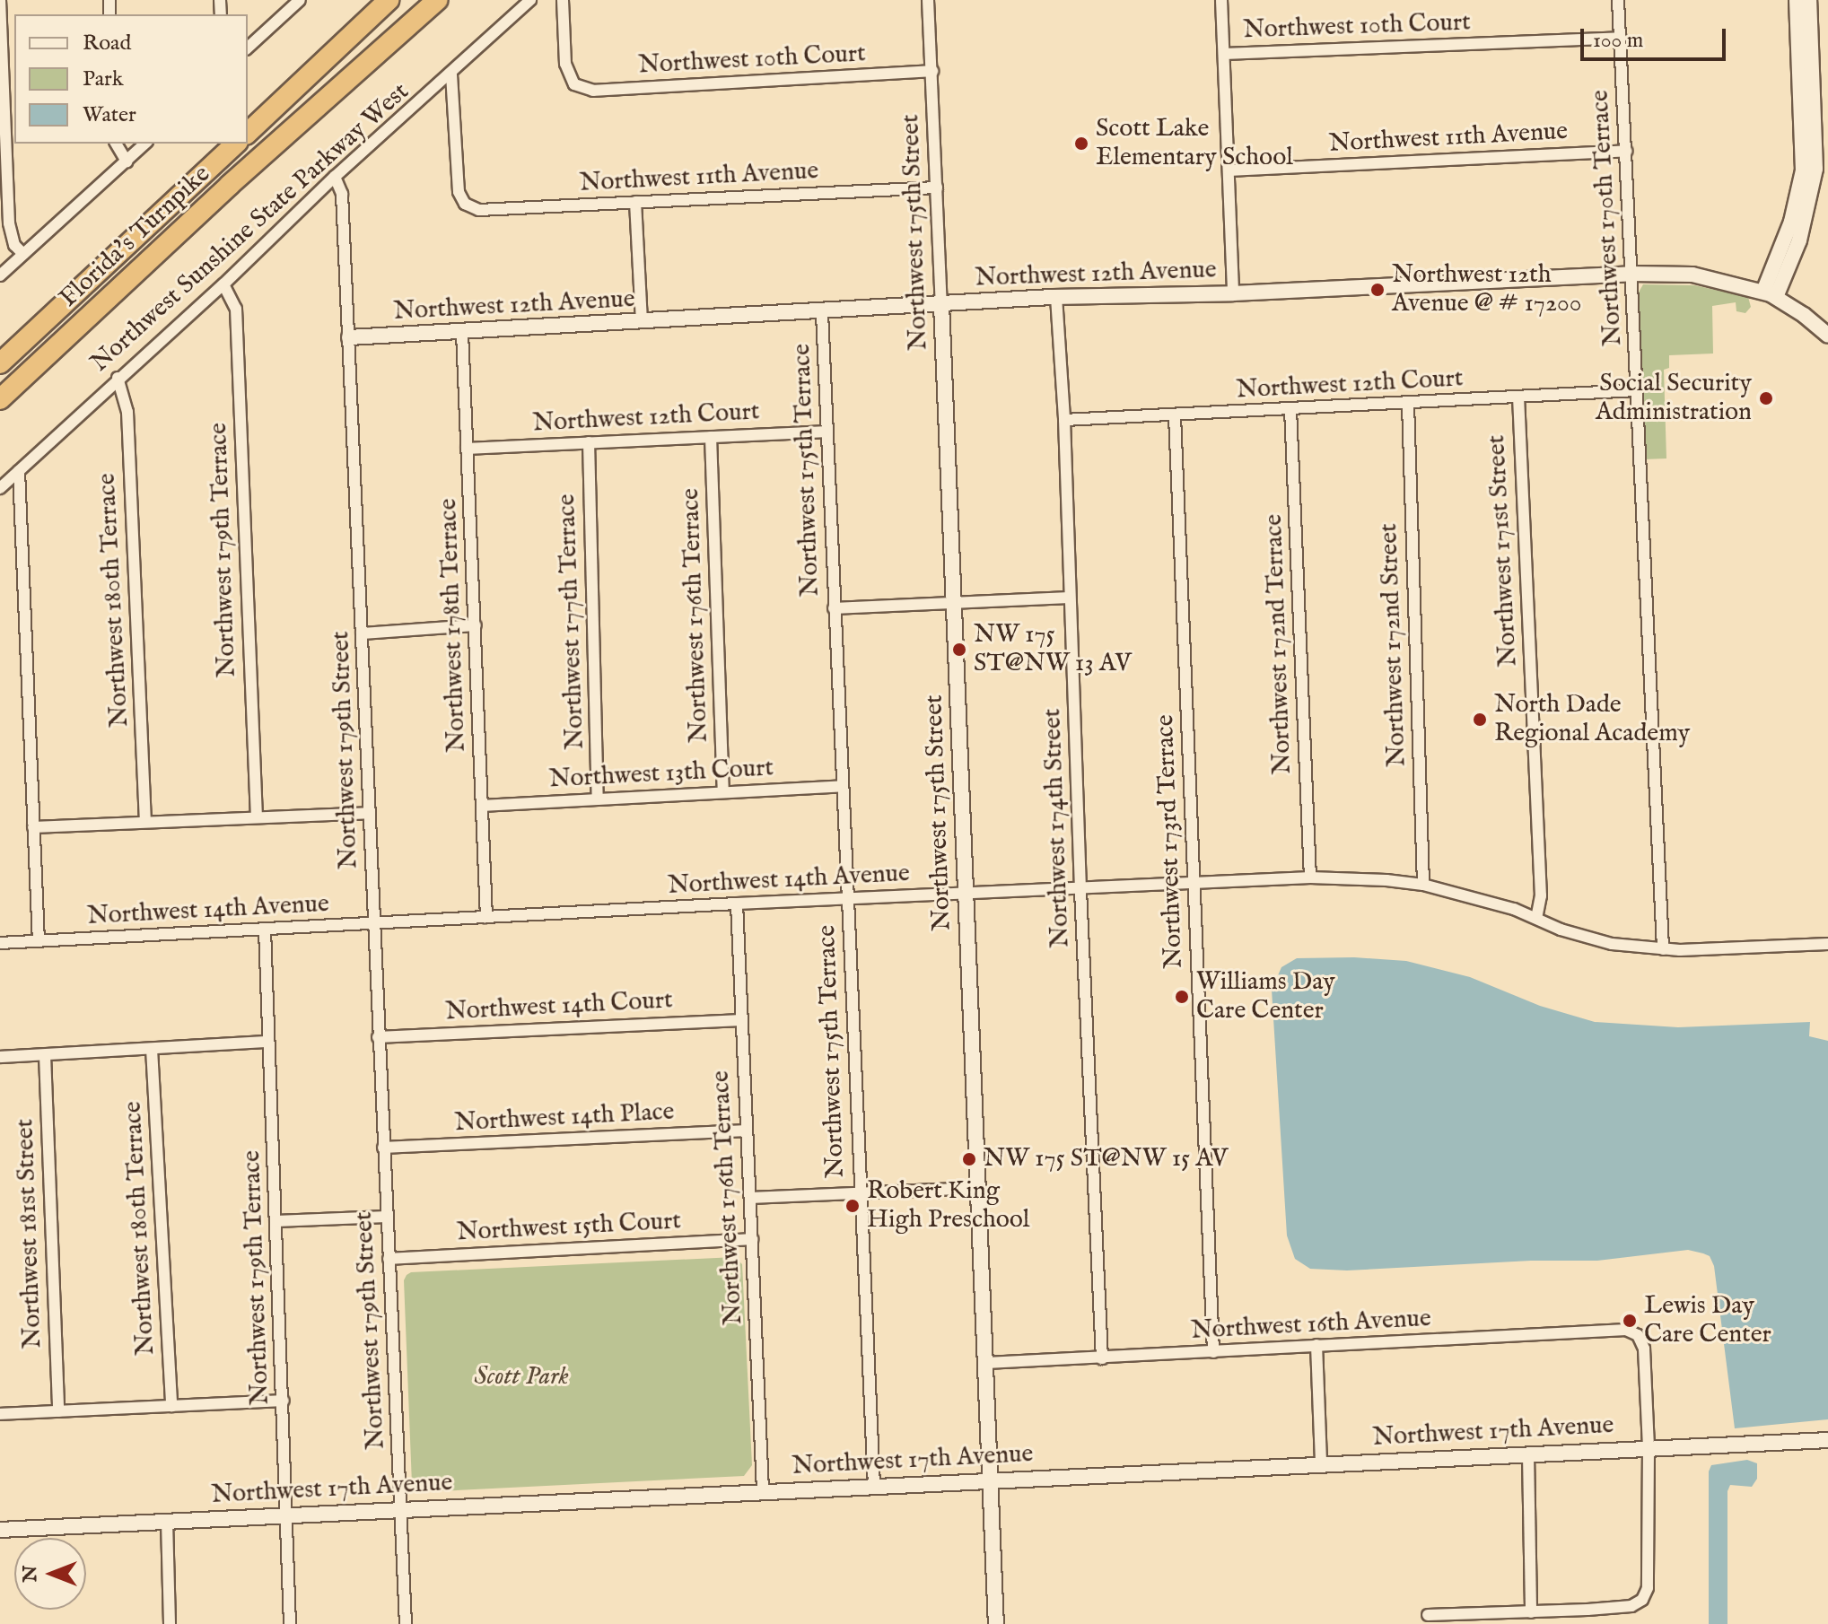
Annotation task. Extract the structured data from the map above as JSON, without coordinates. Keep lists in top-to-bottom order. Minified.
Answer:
{"streets":{"highway":["Florida's Turnpike"],"street":["Northwest 10th Court","Northwest 11th Avenue","Northwest 170th Terrace","Northwest Sunshine State Parkway West","Northwest 175th Street","Northwest 12th Avenue","Northwest 12th Court","Northwest 175th Terrace","Northwest 179th Terrace","Northwest 171st Street","Northwest 180th Terrace","Northwest 176th Terrace","Northwest 177th Terrace","Northwest 178th Terrace","Northwest 172nd Terrace","Northwest 172nd Street","Northwest 179th Street","Northwest 13th Court","Northwest 174th Street","Northwest 173rd Terrace","Northwest 14th Avenue","Northwest 14th Court","Northwest 14th Place","Northwest 15th Court","Northwest 181st Street","Northwest 16th Avenue","Northwest 17th Avenue"]},"crossings":[["Northwest 10th Court","Northwest 170th Terrace"],["Northwest 10th Court","Northwest 175th Street"],["Northwest 11th Avenue","Northwest 170th Terrace"],["Northwest 11th Avenue","Northwest Sunshine State Parkway West"],["Northwest 11th Avenue","Northwest 175th Street"],["Northwest 170th Terrace","Northwest 12th Avenue"],["Northwest 170th Terrace","Northwest 12th Court"],["Northwest 170th Terrace","Northwest 14th Avenue"],["Northwest Sunshine State Parkway West","Northwest 179th Terrace"],["Northwest Sunshine State Parkway West","Northwest 180th Terrace"],["Northwest Sunshine State Parkway West","Northwest 179th Street"],["Northwest 175th Street","Northwest 12th Avenue"],["Northwest 175th Street","Northwest 14th Avenue"],["Northwest 175th Street","Northwest 16th Avenue"],["Northwest 175th Street","Northwest 17th Avenue"],["Northwest 12th Avenue","Northwest 175th Terrace"],["Northwest 12th Avenue","Northwest 178th Terrace"],["Northwest 12th Avenue","Northwest 179th Street"],["Northwest 12th Avenue","Northwest 174th Street"],["Northwest 12th Court","Northwest 175th Terrace"],["Northwest 12th Court","Northwest 171st Street"],["Northwest 12th Court","Northwest 176th Terrace"],["Northwest 12th Court","Northwest 177th Terrace"],["Northwest 12th Court","Northwest 178th Terrace"],["Northwest 12th Court","Northwest 172nd Terrace"],["Northwest 12th Court","Northwest 172nd Street"],["Northwest 12th Court","Northwest 174th Street"],["Northwest 12th Court","Northwest 173rd Terrace"],["Northwest 175th Terrace","Northwest 13th Court"],["Northwest 175th Terrace","Northwest 14th Avenue"],["Northwest 175th Terrace","Northwest 17th Avenue"],["Northwest 179th Terrace","Northwest 14th Avenue"],["Northwest 179th Terrace","Northwest 17th Avenue"],["Northwest 171st Street","Northwest 14th Avenue"],["Northwest 176th Terrace","Northwest 13th Court"],["Northwest 176th Terrace","Northwest 14th Avenue"],["Northwest 176th Terrace","Northwest 14th Court"],["Northwest 176th Terrace","Northwest 14th Place"],["Northwest 176th Terrace","Northwest 15th Court"],["Northwest 176th Terrace","Northwest 17th Avenue"],["Northwest 177th Terrace","Northwest 13th Court"],["Northwest 178th Terrace","Northwest 13th Court"],["Northwest 178th Terrace","Northwest 14th Avenue"],["Northwest 172nd Terrace","Northwest 14th Avenue"],["Northwest 172nd Street","Northwest 14th Avenue"],["Northwest 179th Street","Northwest 14th Avenue"],["Northwest 179th Street","Northwest 14th Court"],["Northwest 179th Street","Northwest 14th Place"],["Northwest 179th Street","Northwest 15th Court"],["Northwest 179th Street","Northwest 17th Avenue"],["Northwest 174th Street","Northwest 14th Avenue"],["Northwest 174th Street","Northwest 16th Avenue"],["Northwest 173rd Terrace","Northwest 14th Avenue"],["Northwest 173rd Terrace","Northwest 16th Avenue"],["Northwest 16th Avenue","Northwest 17th Avenue"]],"parks":["Scott Park"],"places":["Scott Lake Elementary School","Northwest 12th Avenue @ # 17200","Social Security Administration","NW 175 ST@NW 13 AV","North Dade Regional Academy","Williams Day Care Center","NW 175 ST@NW 15 AV","Robert King High Preschool","Lewis Day Care Center"],"legend":["Road","Park","Water"],"scale_bar":"100 m","north":"left"}
